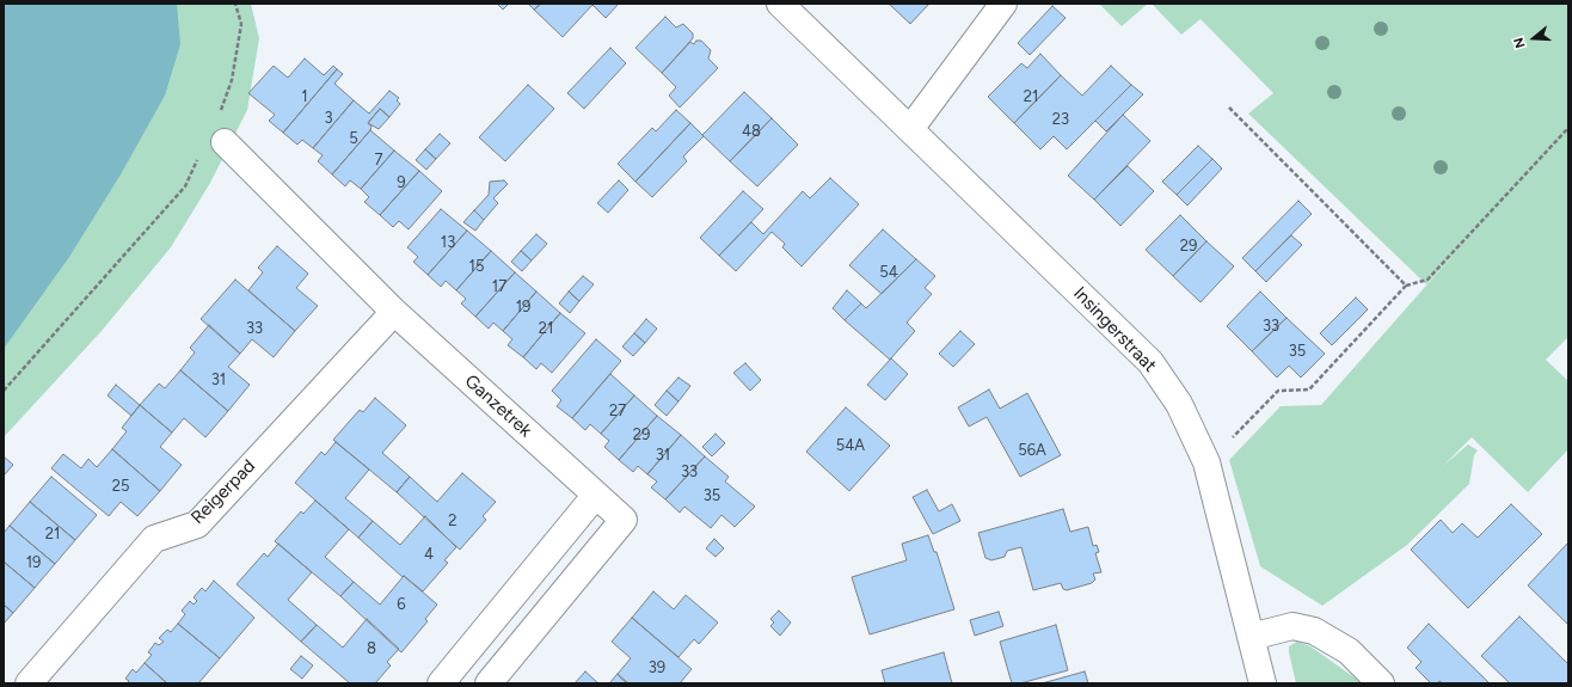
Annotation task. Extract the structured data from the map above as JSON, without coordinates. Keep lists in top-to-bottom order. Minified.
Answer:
{"streets":{"street":["Insingerstraat","Ganzetrek","Reigerpad"]},"crossings":[["Ganzetrek","Reigerpad"]],"house_numbers":["1","21","3","23","48","5","7","9","13","29","15","54","17","19","33","33","21","35","31","27","29","54A","56A","31","33","25","35","2","21","4","19","6","8","39"],"north":"left"}
